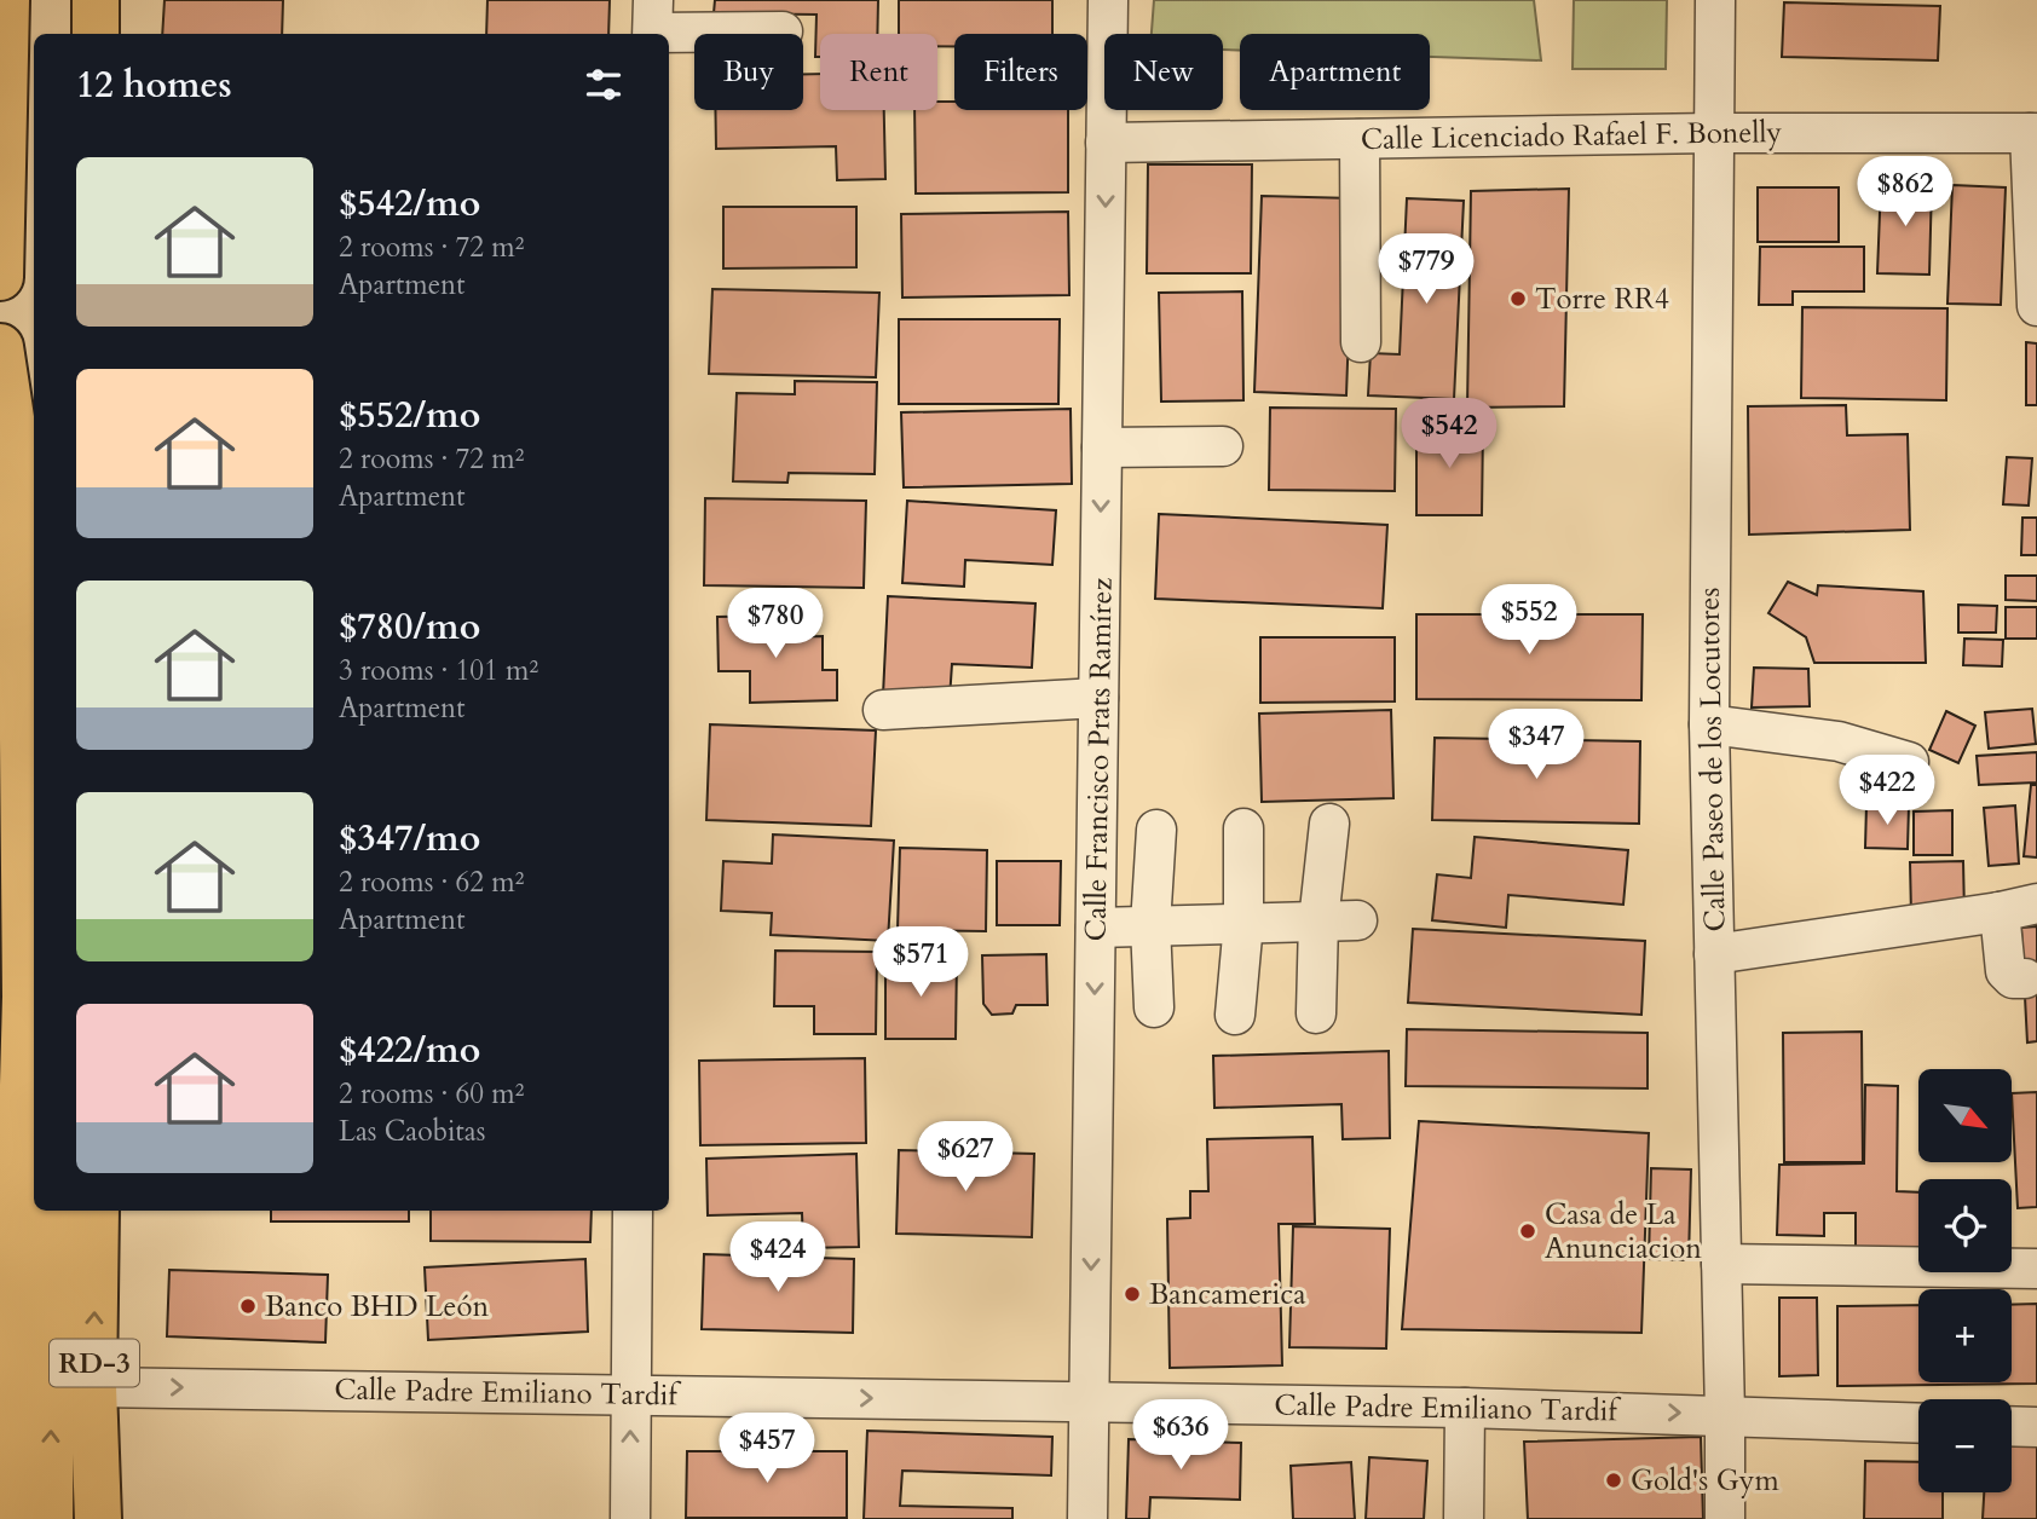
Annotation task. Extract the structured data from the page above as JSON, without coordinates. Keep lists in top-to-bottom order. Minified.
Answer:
{"streets":{"main road":["RD-3"],"street":["Calle Licenciado Rafael F. Bonelly","Calle Francisco Prats Ramírez","Calle Paseo de los Locutores","Calle Padre Emiliano Tardif"]},"crossings":[["Calle Licenciado Rafael F. Bonelly","Calle Francisco Prats Ramírez"],["Calle Licenciado Rafael F. Bonelly","Calle Paseo de los Locutores"],["Calle Francisco Prats Ramírez","Calle Padre Emiliano Tardif"],["Calle Paseo de los Locutores","Calle Padre Emiliano Tardif"],["RD-3","Calle Padre Emiliano Tardif"]],"one_way":["Calle Padre Emiliano Tardif"],"places":["Torre RR4","Casa de La Anunciacion","Bancamerica","Banco BHD León","Gold's Gym"],"north":"bottom right","page":{"chip":["Buy","Rent","Filters","New","Apartment"],"heading":"12 homes","list":[{"name":"$542/mo","note":"2 rooms · 72 m² · Apartment"},{"name":"$552/mo","note":"2 rooms · 72 m² · Apartment"},{"name":"$780/mo","note":"3 rooms · 101 m² · Apartment"},{"name":"$347/mo","note":"2 rooms · 62 m² · Apartment"},{"name":"$422/mo","note":"2 rooms · 60 m² · Las Caobitas"}],"price":["$862","$779","$542","$552","$780","$347","$422","$571","$627","$424","$636","$457"],"map_buttons":["+","−"]}}
